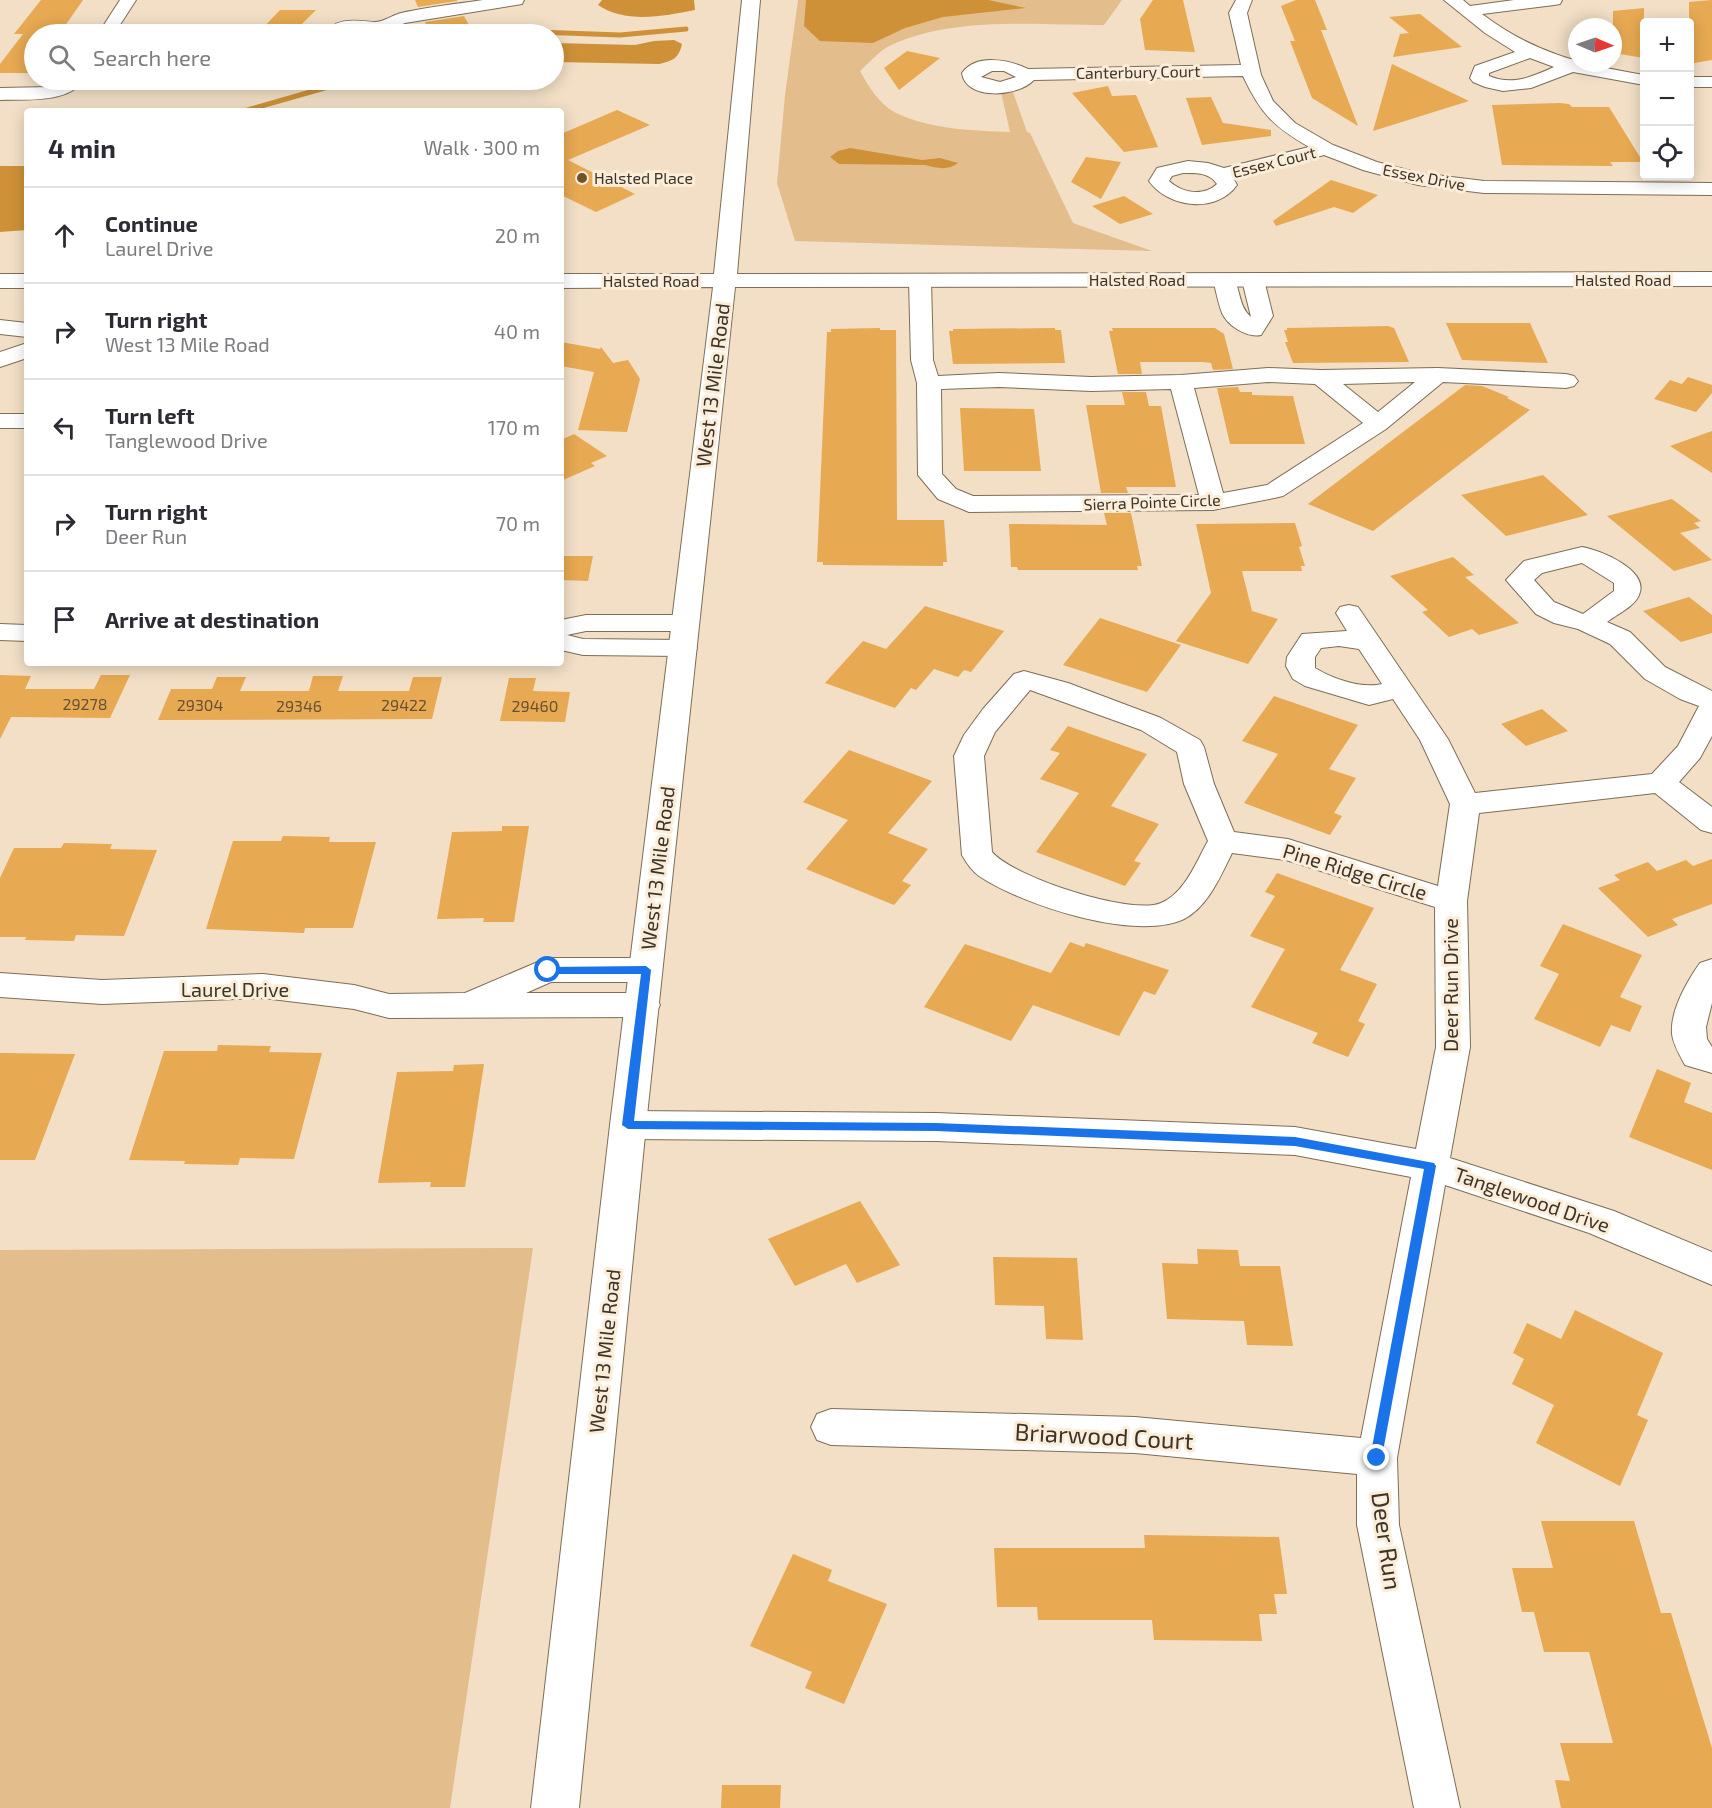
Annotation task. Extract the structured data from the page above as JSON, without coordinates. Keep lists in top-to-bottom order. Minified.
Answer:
{"streets":{"street":["Canterbury Court","Essex Court","Essex Drive","Halsted Road","West 13 Mile Road","Sierra Pointe Circle","Pine Ridge Circle","Deer Run Drive","Laurel Drive","Tanglewood Drive","Briarwood Court","Deer Run"]},"crossings":[["Canterbury Court","Essex Drive"],["Essex Court","Essex Drive"],["Halsted Road","West 13 Mile Road"],["Halsted Road","Sierra Pointe Circle"],["West 13 Mile Road","Laurel Drive"],["West 13 Mile Road","Tanglewood Drive"],["Pine Ridge Circle","Deer Run Drive"],["Deer Run Drive","Tanglewood Drive"],["Deer Run Drive","Deer Run"],["Tanglewood Drive","Deer Run"],["Briarwood Court","Deer Run"]],"places":["Halsted Place"],"house_numbers":["29278","29304","29422","29346","29460"],"north":"right","page":{"map_buttons":["+","−"],"search":"Search here","heading":["4 min","Walk · 300 m"],"list":[["Continue","Laurel Drive","20 m"],["Turn right","West 13 Mile Road","40 m"],["Turn left","Tanglewood Drive","170 m"],["Turn right","Deer Run","70 m"],"Arrive at destination"]}}
